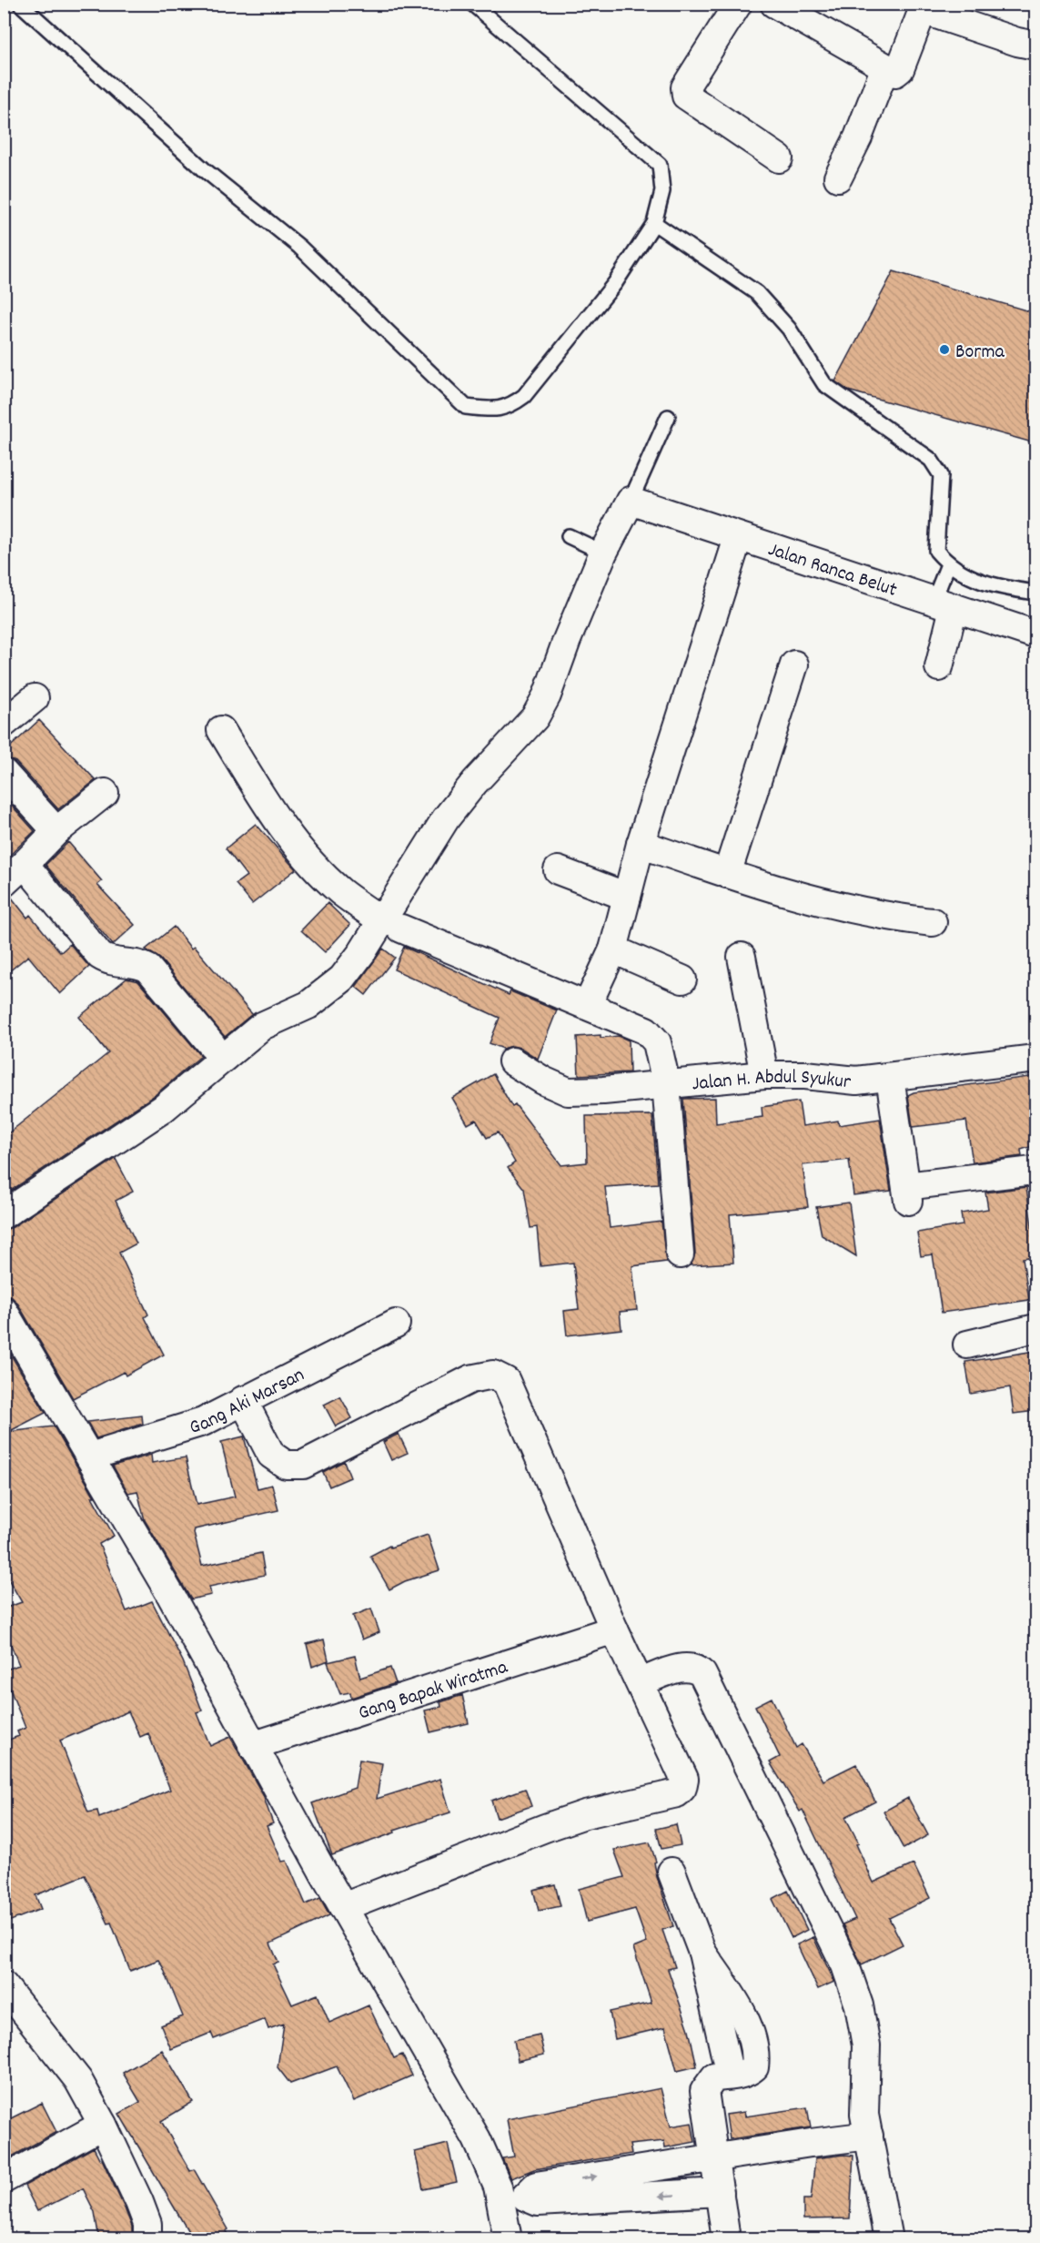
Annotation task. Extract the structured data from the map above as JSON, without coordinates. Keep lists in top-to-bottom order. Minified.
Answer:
{"streets":{"street":["Jalan Ranca Belut","Jalan H. Abdul Syukur","Gang Aki Marsan","Gang Bapak Wiratma"]},"places":["Borma"]}
